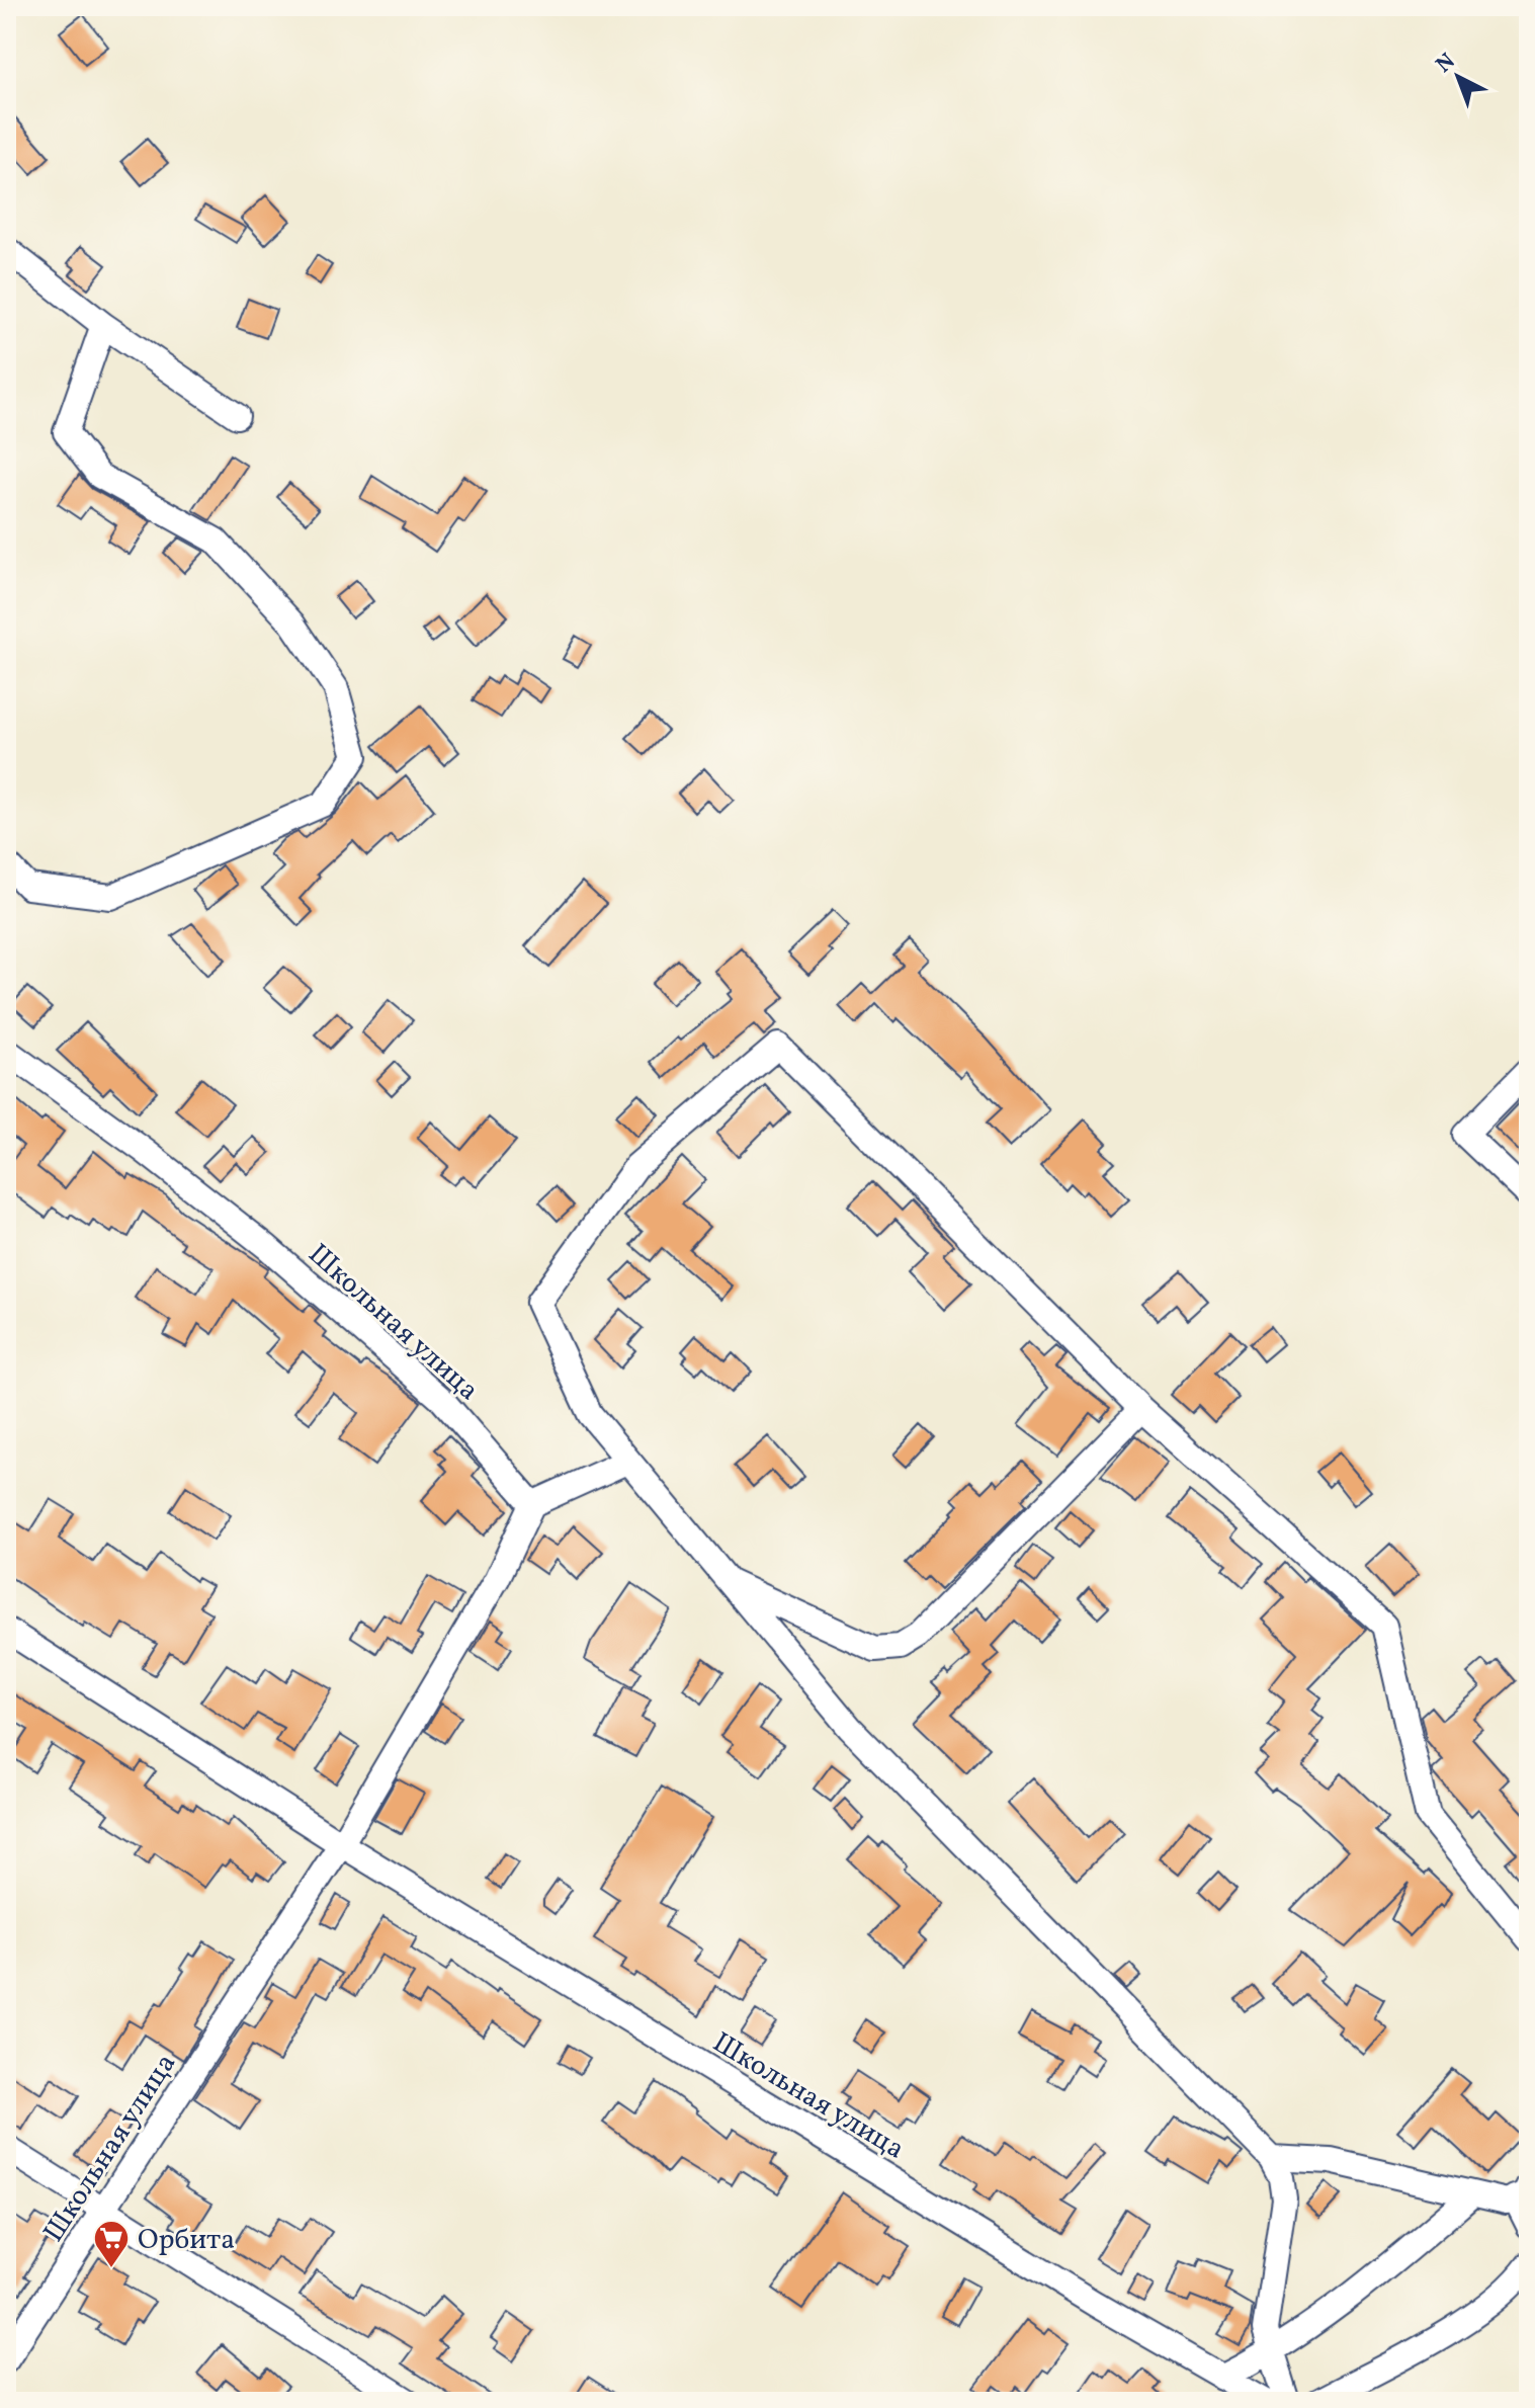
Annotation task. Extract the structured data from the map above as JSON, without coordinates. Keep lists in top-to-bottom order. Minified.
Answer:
{"streets":{"street":["Школьная улица"]},"places":{"supermarket":["Орбита"]},"north":"top left"}
